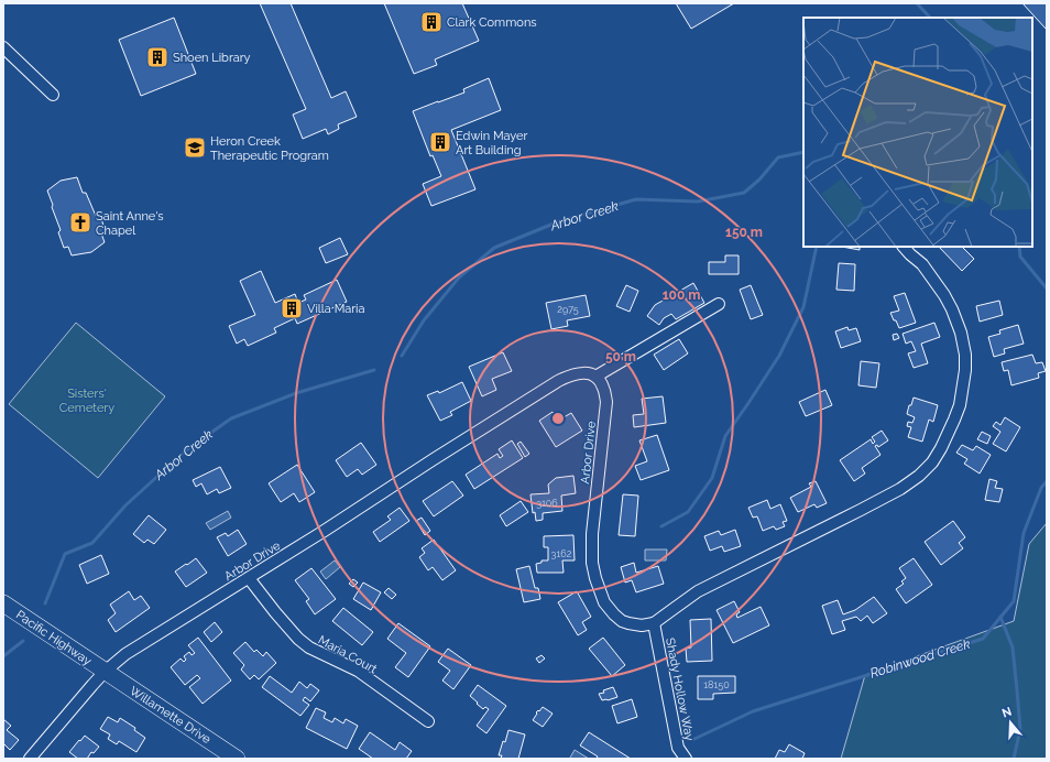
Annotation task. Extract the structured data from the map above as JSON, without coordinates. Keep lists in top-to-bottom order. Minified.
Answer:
{"streets":{"main road":["Pacific Highway","Willamette Drive"],"street":["Arbor Drive","Maria Court","Shady Hollow Way"]},"crossings":[["Arbor Drive","Pacific Highway"],["Arbor Drive","Maria Court"],["Arbor Drive","Shady Hollow Way"],["Arbor Drive","Willamette Drive"],["Pacific Highway","Willamette Drive"]],"water":["Arbor Creek","Robinwood Creek"],"parks":["Sisters' Cemetery"],"places":{"building":["Clark Commons","Shoen Library","Edwin Mayer Art Building","Villa Maria"],"school or university":["Heron Creek Therapeutic Program"],"church":["Saint Anne's Chapel"]},"house_numbers":["2975","3106","3162","18150"],"north":"top","rings":["150 m","100 m","50 m"]}
